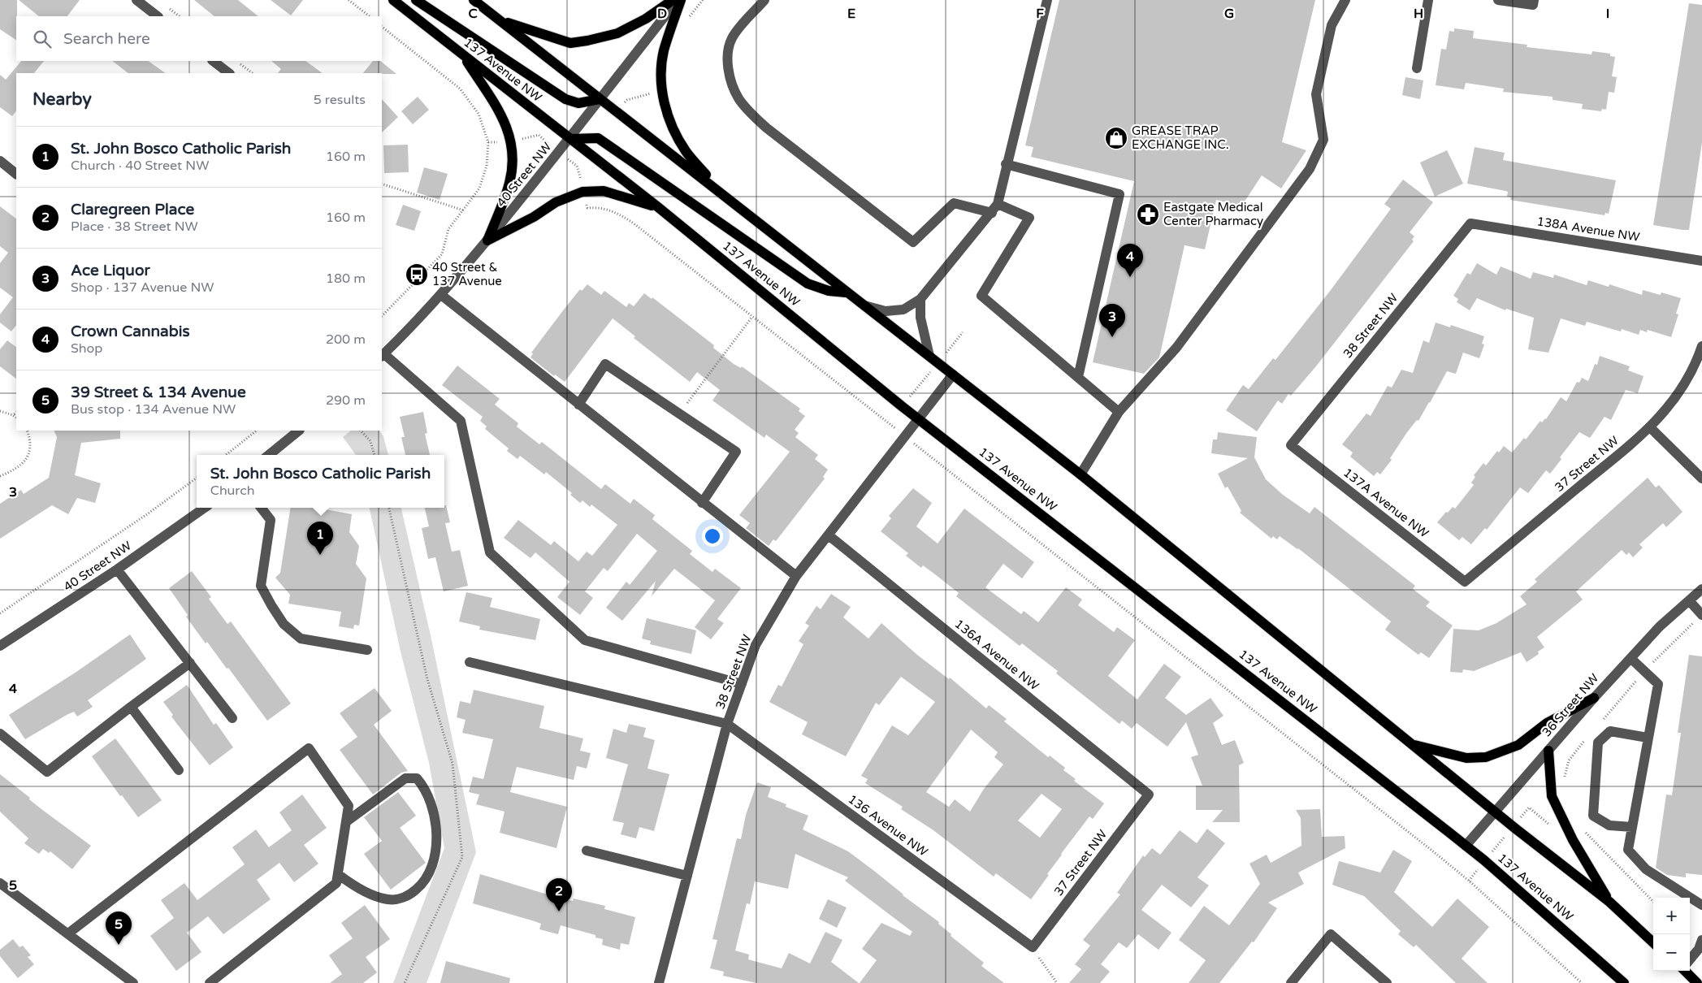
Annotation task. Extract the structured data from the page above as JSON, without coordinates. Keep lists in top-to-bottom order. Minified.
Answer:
{"streets":{"main road":["137 Avenue NW"],"street":["40 Street NW","138A Avenue NW","38 Street NW","37 Street NW","137A Avenue NW","136A Avenue NW","36 Street NW","136 Avenue NW"]},"crossings":[["137 Avenue NW","40 Street NW"],["137 Avenue NW","38 Street NW"],["137 Avenue NW","36 Street NW"],["138A Avenue NW","38 Street NW"],["38 Street NW","137A Avenue NW"],["38 Street NW","136A Avenue NW"],["38 Street NW","136 Avenue NW"],["37 Street NW","137A Avenue NW"],["37 Street NW","136A Avenue NW"],["37 Street NW","136 Avenue NW"]],"places":{"shop":["GREASE TRAP EXCHANGE INC."],"pharmacy":["Eastgate Medical Center Pharmacy"],"bus stop":["40 Street & 137 Avenue"]},"page":{"search":"Search here","heading":["Nearby","5 results"],"list":[{"mark":"1","name":"St. John Bosco Catholic Parish","note":"Church · 40 Street NW","value":"160 m"},{"mark":"2","name":"Claregreen Place","note":"Place · 38 Street NW","value":"160 m"},{"mark":"3","name":"Ace Liquor","note":"Shop · 137 Avenue NW","value":"180 m"},{"mark":"4","name":"Crown Cannabis","note":"Shop","value":"200 m"},{"mark":"5","name":"39 Street & 134 Avenue","note":"Bus stop · 134 Avenue NW","value":"290 m"}],"pins":["4","3","1","2","5"],"popup":["St. John Bosco Catholic Parish","Church"],"map_buttons":["+","−"]},"grid":{"columns":["C","D","E","F","G","H","I"],"rows":["3","4","5"]}}
